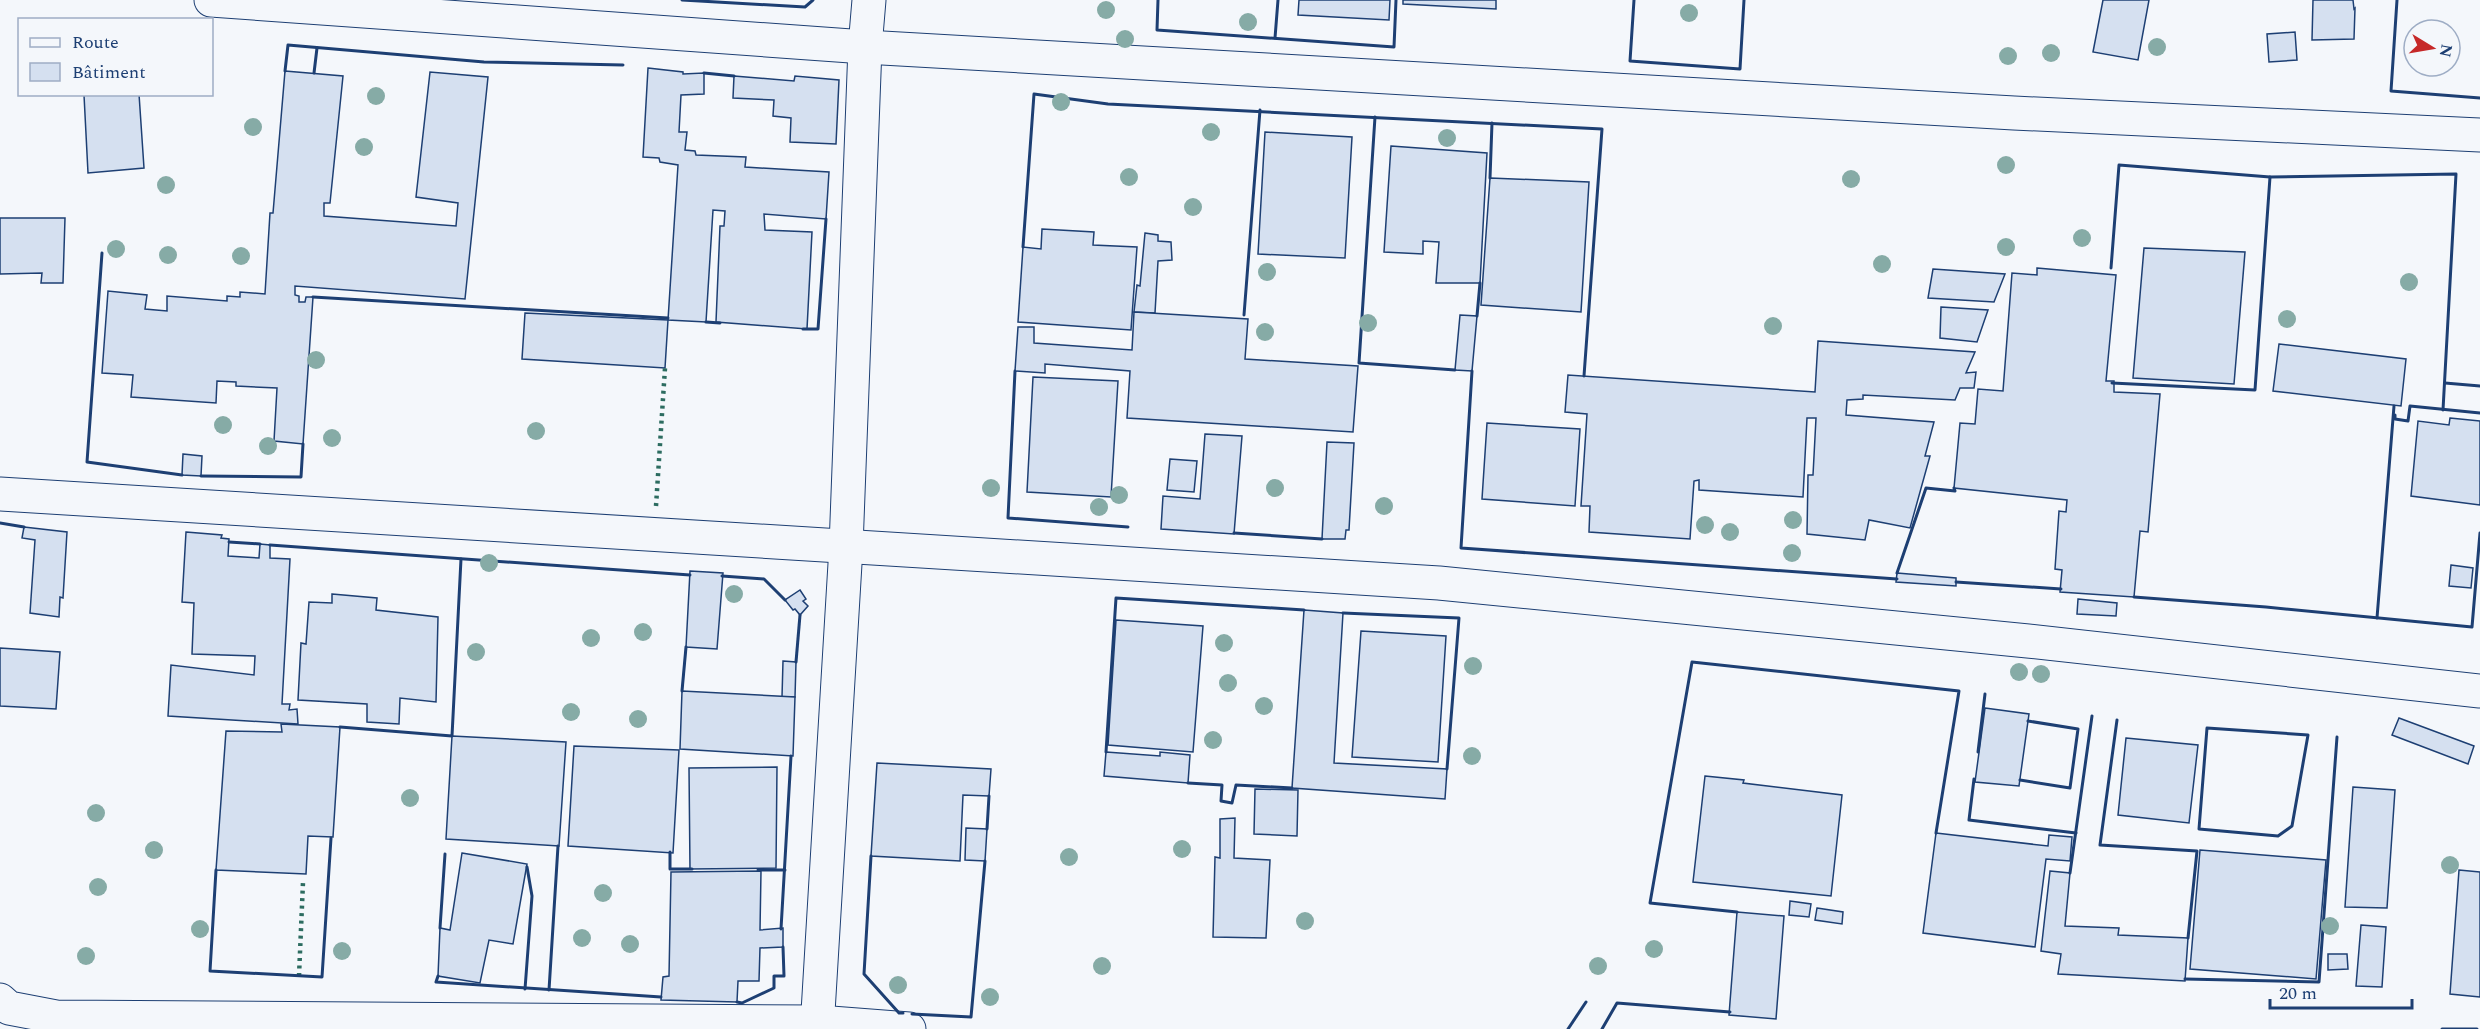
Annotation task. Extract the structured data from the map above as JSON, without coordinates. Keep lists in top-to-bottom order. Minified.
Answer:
{"legend":["Route","Bâtiment"],"scale_bar":"20 m","north":"right"}
